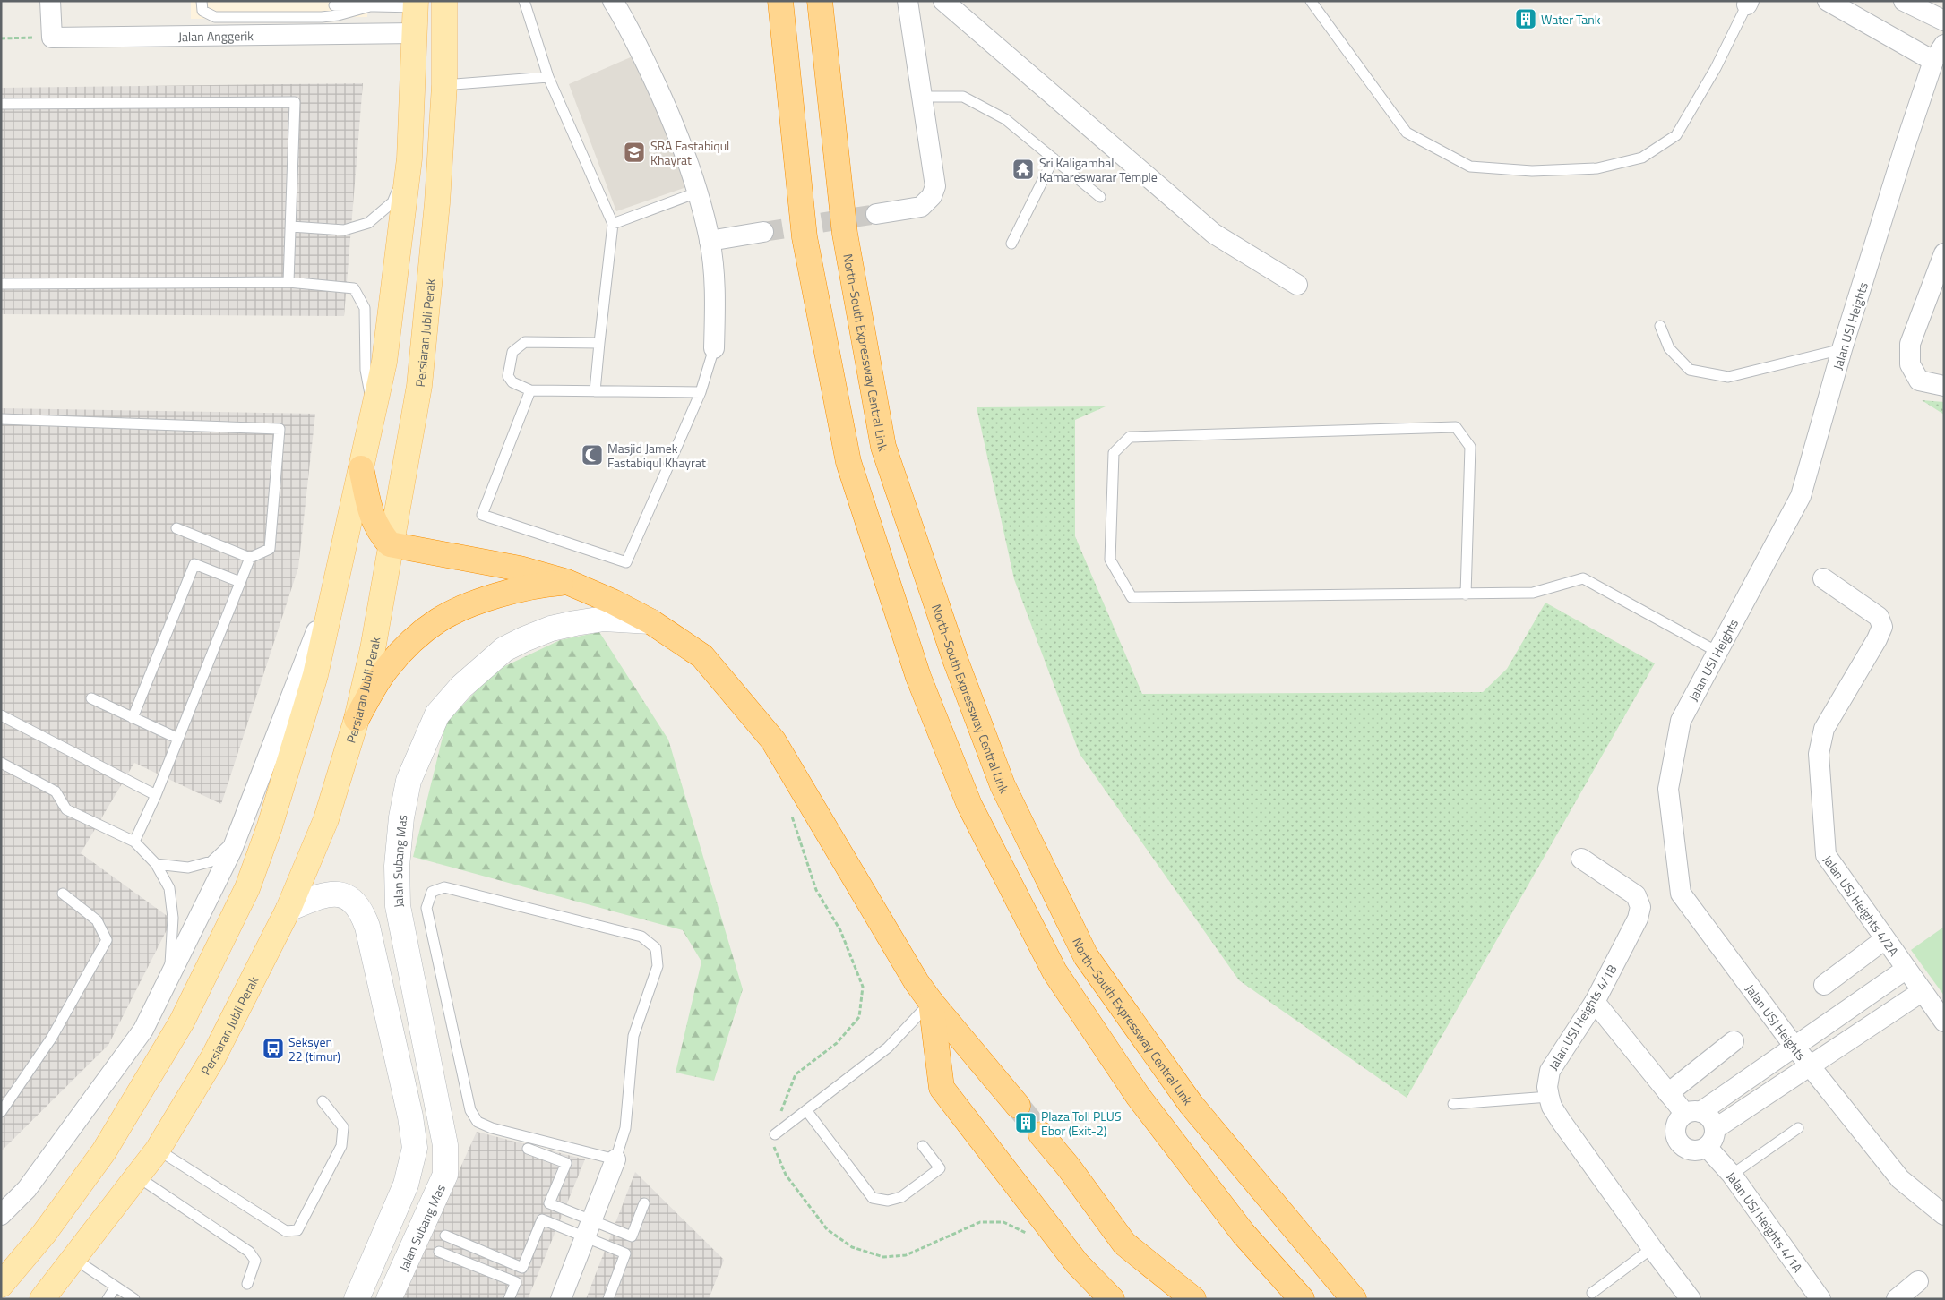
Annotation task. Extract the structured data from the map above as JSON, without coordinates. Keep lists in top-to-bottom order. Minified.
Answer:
{"streets":{"highway":["North–South Expressway Central Link"],"main road":["Persiaran Jubli Perak"],"street":["Jalan Anggerik","Jalan USJ Heights","Jalan Subang Mas","Jalan USJ Heights 4/2A","Jalan USJ Heights 4/1B","Jalan USJ Heights 4/1A"]},"places":{"building":["Water Tank","Plaza Toll PLUS Ebor (Exit-2)"],"school or university":["SRA Fastabiqul Khayrat"],"temple":["Sri Kaligambal Kamareswarar Temple"],"mosque":["Masjid Jamek Fastabiqul Khayrat"],"bus stop":["Seksyen 22 (timur)"]}}
